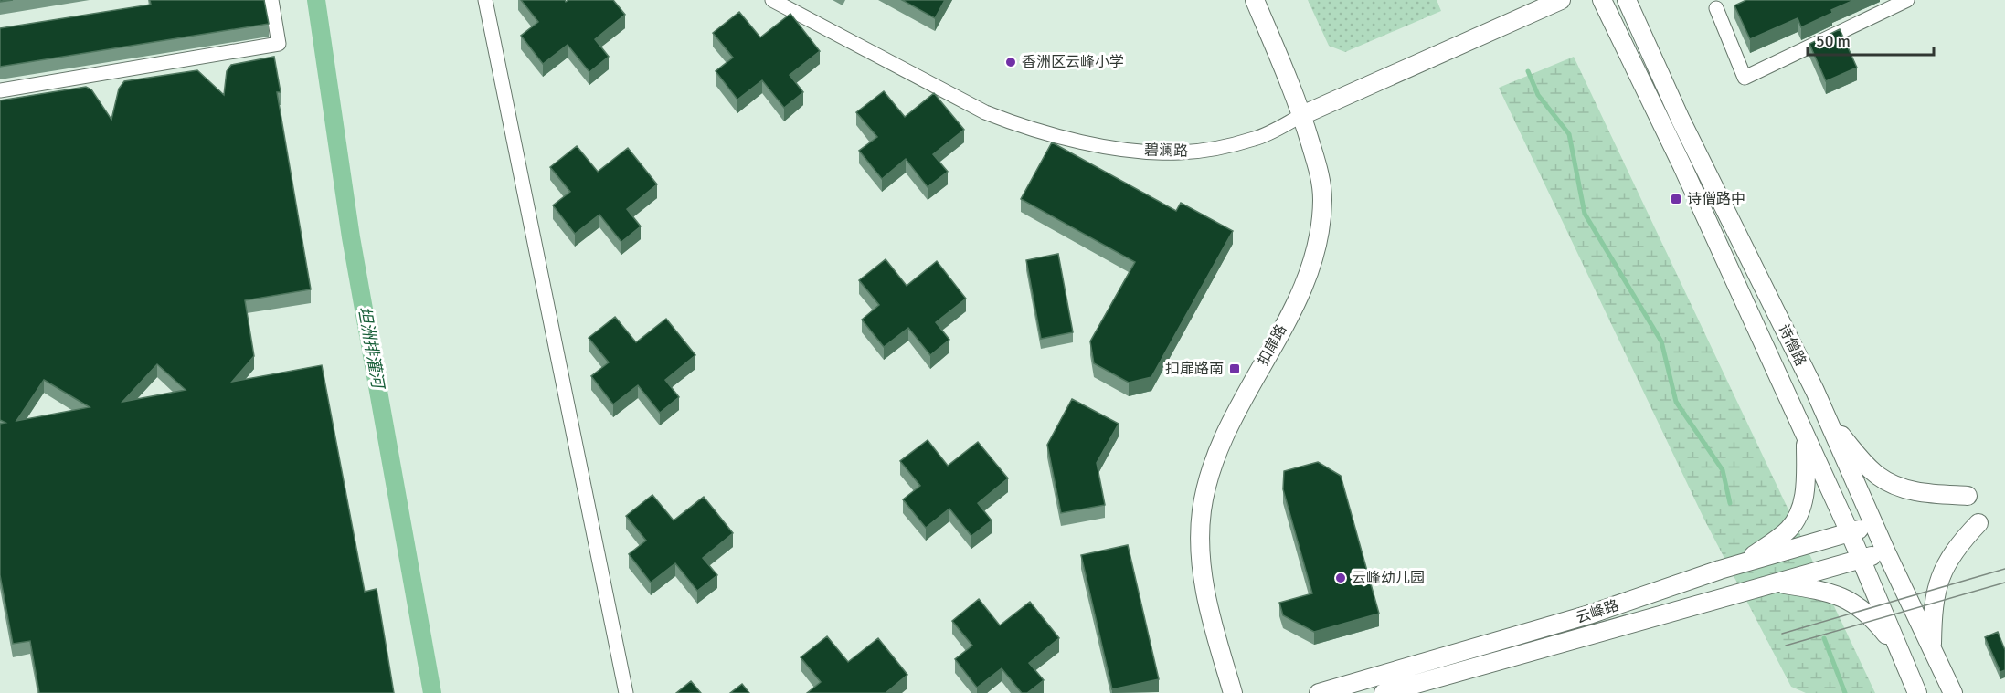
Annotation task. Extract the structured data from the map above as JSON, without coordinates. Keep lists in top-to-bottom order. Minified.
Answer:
{"streets":{"street":["碧澜路","扣扉路","诗僧路","云峰路"]},"crossings":[["碧澜路","扣扉路"],["诗僧路","云峰路"]],"water":["坦洲排灌河"],"places":{"other":["香洲区云峰小学","云峰幼儿园"],"transit":["诗僧路中","扣扉路南"]},"scale_bar":"50 m"}
